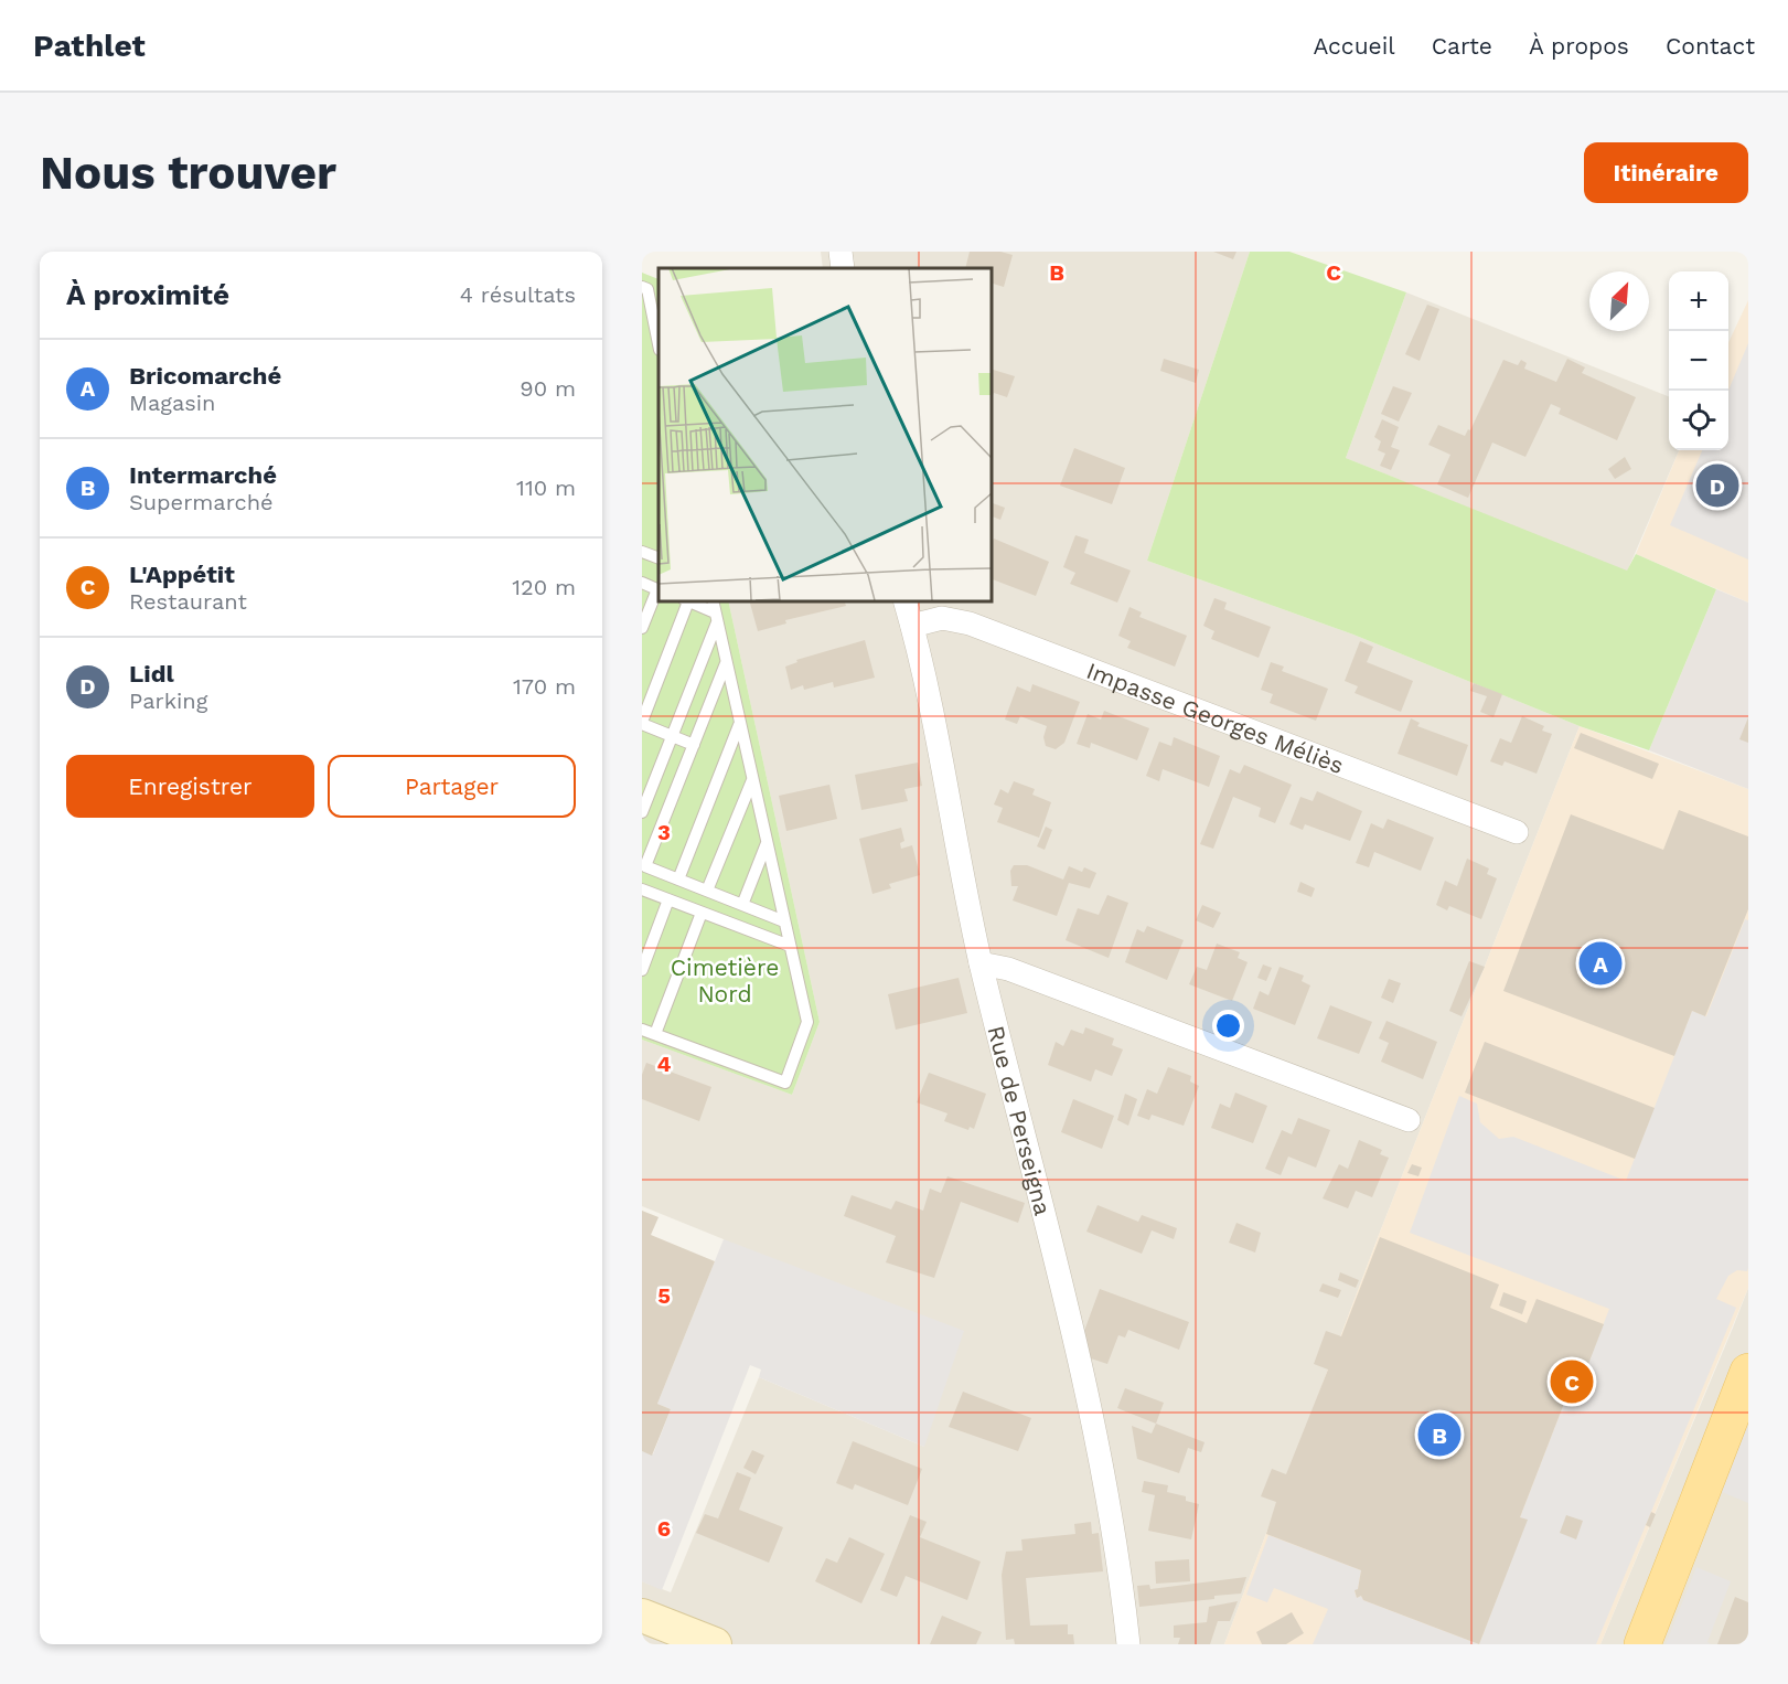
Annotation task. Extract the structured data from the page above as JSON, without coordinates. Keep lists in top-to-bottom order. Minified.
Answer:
{"streets":{"street":["Impasse Georges Méliès","Rue de Perseigna"]},"crossings":[["Impasse Georges Méliès","Rue de Perseigna"]],"parks":["Cimetière Nord"],"north":"top right","page":{"header":"Pathlet","nav":["Accueil","Carte","À propos","Contact"],"buttons":["Itinéraire",["Enregistrer","Partager"]],"title":"Nous trouver","heading":["À proximité","4 résultats"],"map_buttons":["+","−"],"list":[{"mark":"A","name":"Bricomarché","note":"Magasin","value":"90 m"},{"mark":"B","name":"Intermarché","note":"Supermarché","value":"110 m"},{"mark":"C","name":"L'Appétit","note":"Restaurant","value":"120 m"},{"mark":"D","name":"Lidl","note":"Parking","value":"170 m"}],"pins":["D","A","C","B"]},"grid":{"columns":["B","C"],"rows":["3","4","5","6"]}}
